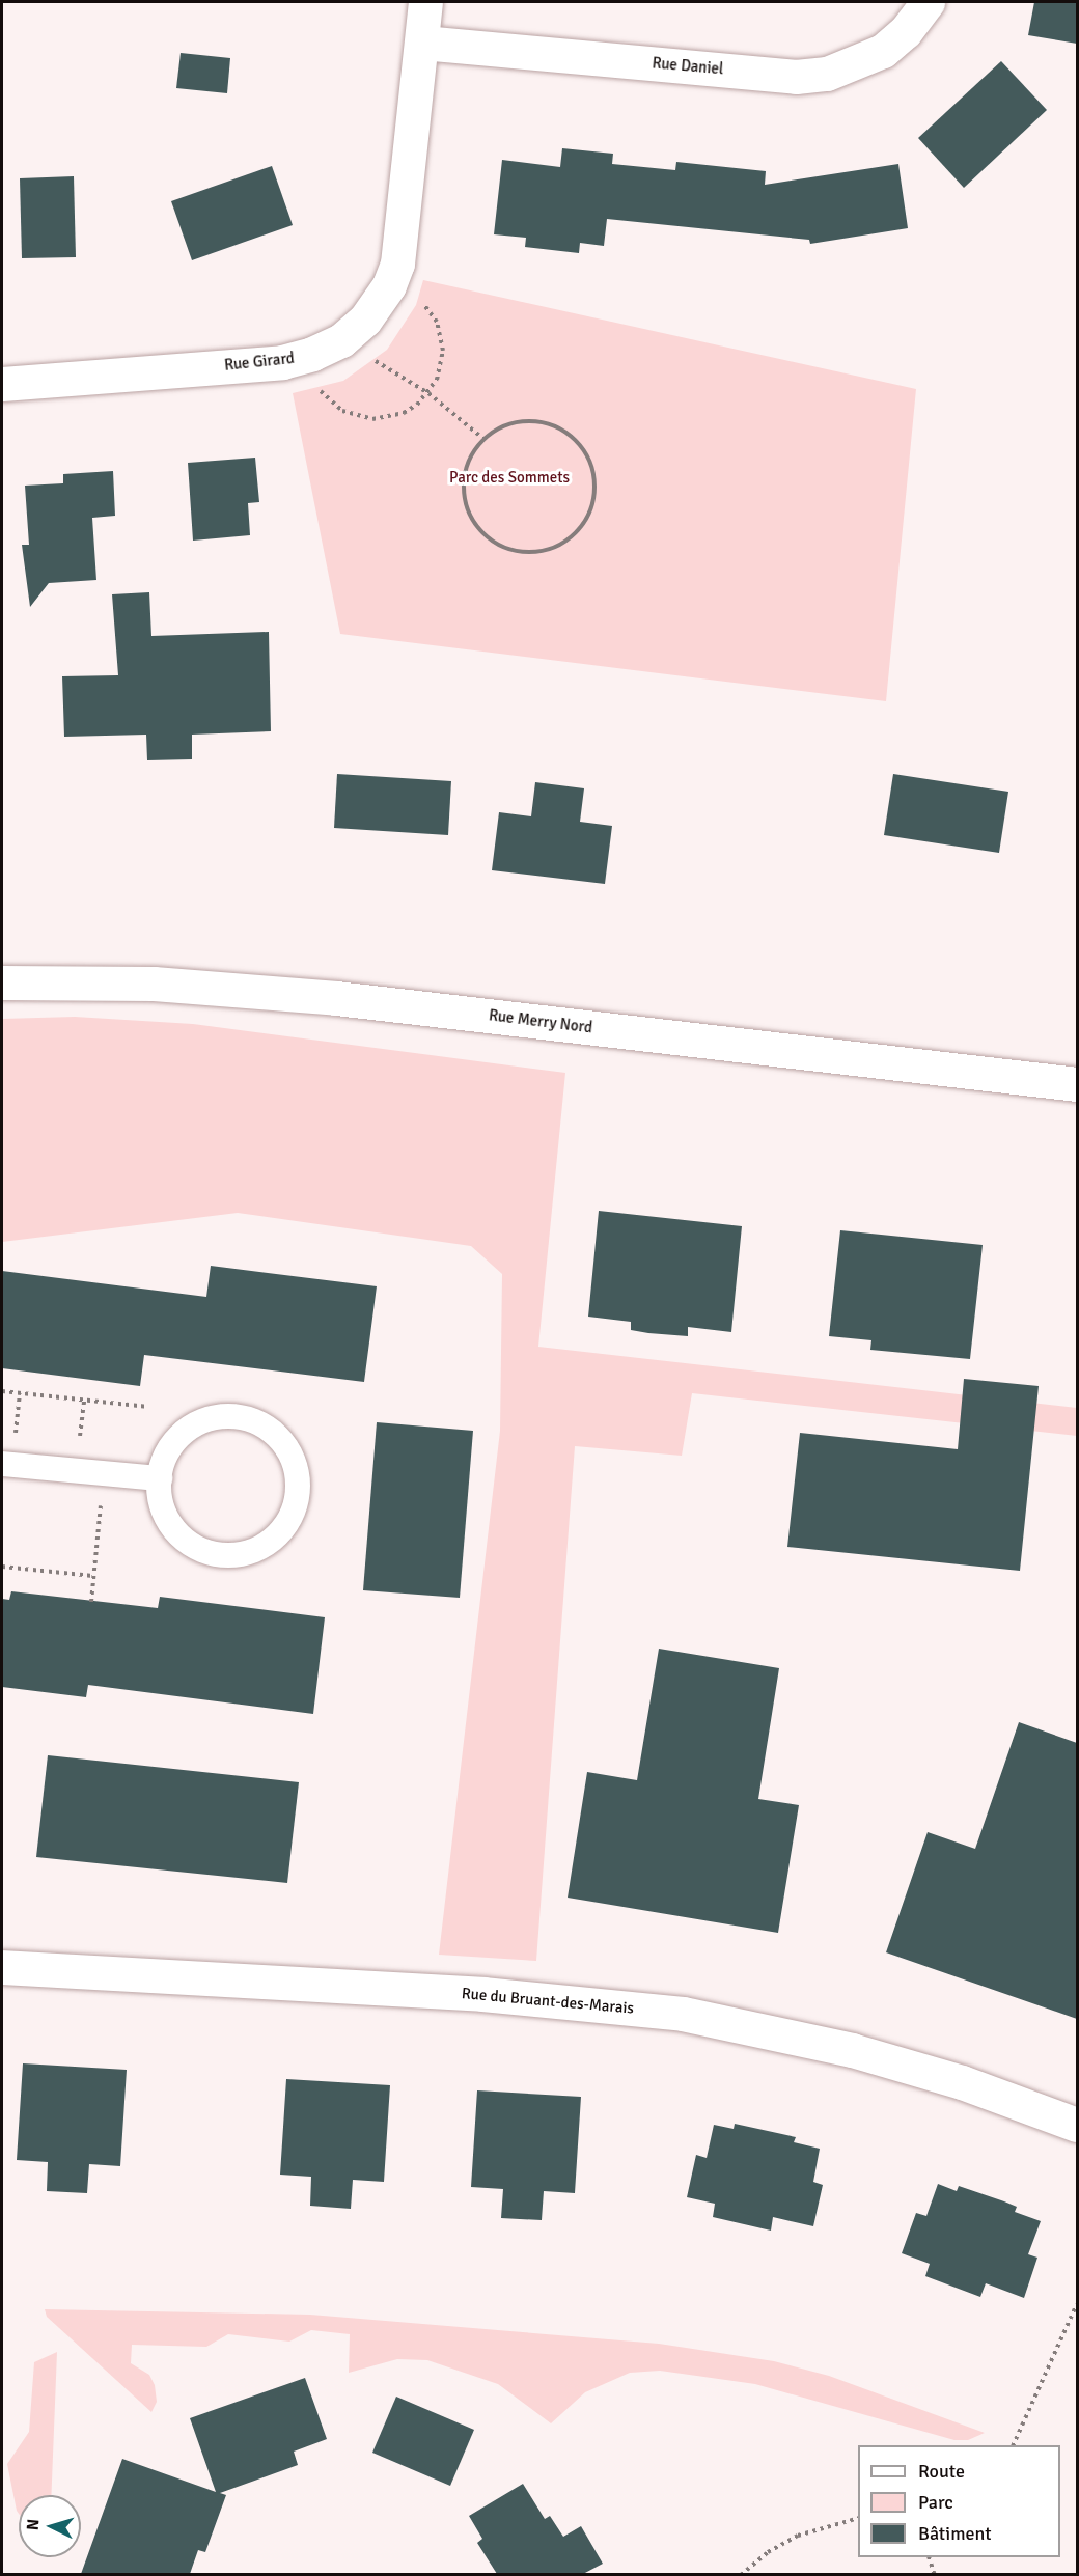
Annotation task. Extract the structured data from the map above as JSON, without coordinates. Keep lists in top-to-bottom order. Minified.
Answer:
{"streets":{"street":["Rue Daniel","Rue Girard","Rue Merry Nord","Rue du Bruant-des-Marais"]},"crossings":[["Rue Daniel","Rue Girard"]],"parks":["Parc des Sommets"],"legend":["Route","Parc","Bâtiment"],"north":"left"}
